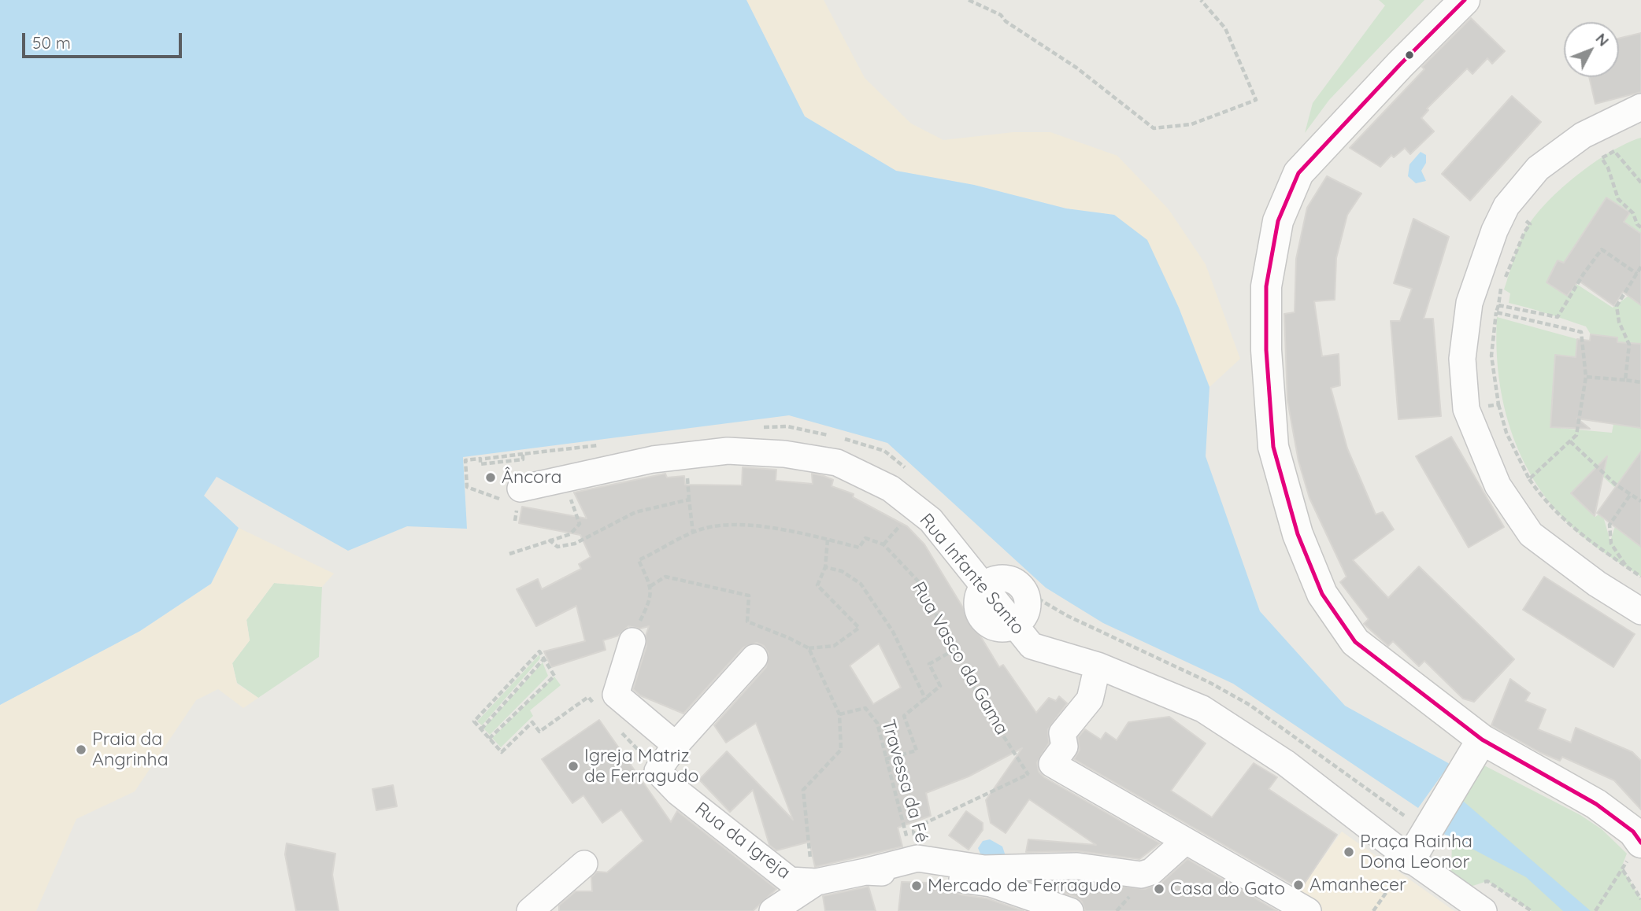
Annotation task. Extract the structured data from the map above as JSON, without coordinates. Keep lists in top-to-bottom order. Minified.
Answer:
{"streets":{"street":["Rua Infante Santo","Rua da Igreja"],"path":["Rua Vasco da Gama","Travessa da Fé"]},"crossings":[["Rua Vasco da Gama","Travessa da Fé"]],"places":["Âncora","Praia da Angrinha","Igreja Matriz de Ferragudo","Praça Rainha Dona Leonor","Amanhecer","Mercado de Ferragudo","Casa do Gato"],"scale_bar":"50 m","north":"top right"}
